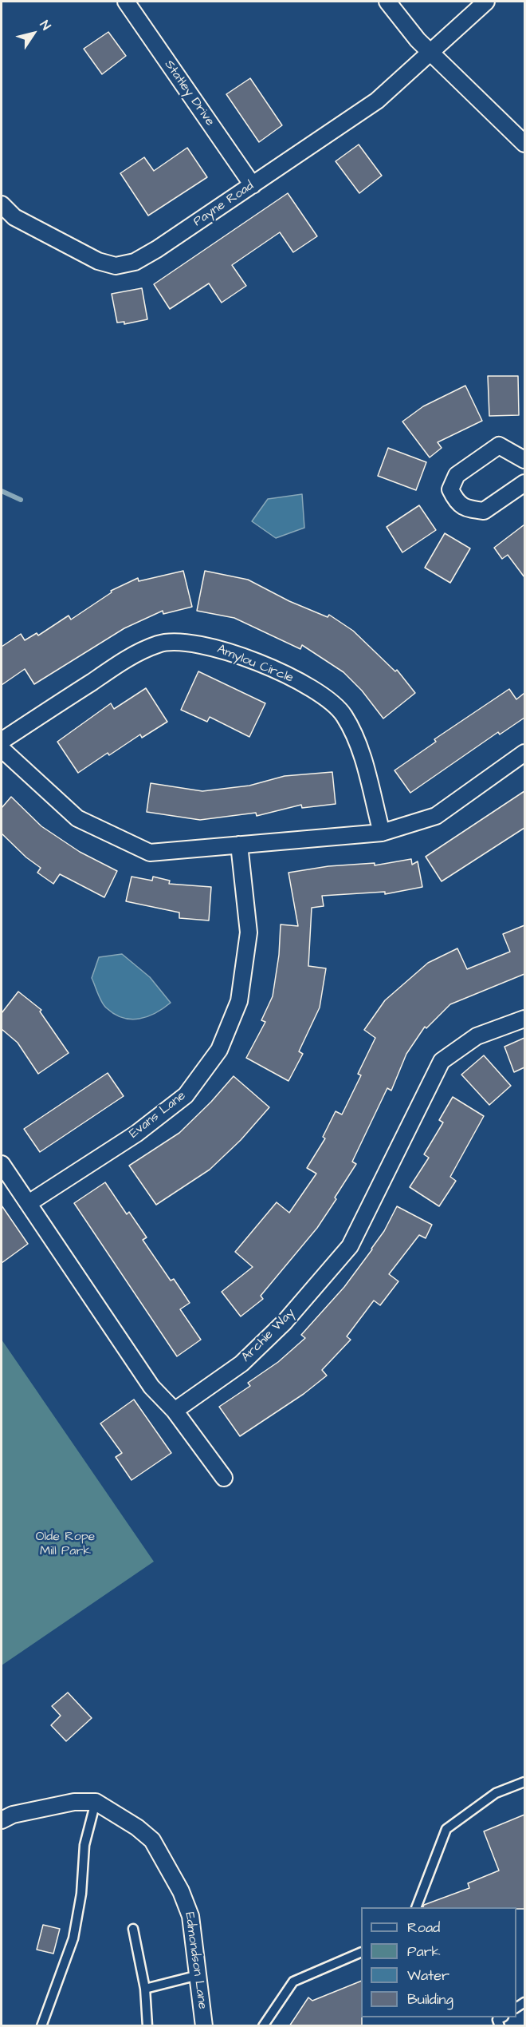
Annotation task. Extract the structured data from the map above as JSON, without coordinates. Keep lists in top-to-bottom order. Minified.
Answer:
{"streets":{"street":["Statley Drive","Payne Road","Amylou Circle","Evans Lane","Archie Way","Edmondson Lane"]},"crossings":[["Statley Drive","Payne Road"]],"parks":["Olde Rope Mill Park"],"legend":["Road","Park","Water","Building"],"north":"top right"}
